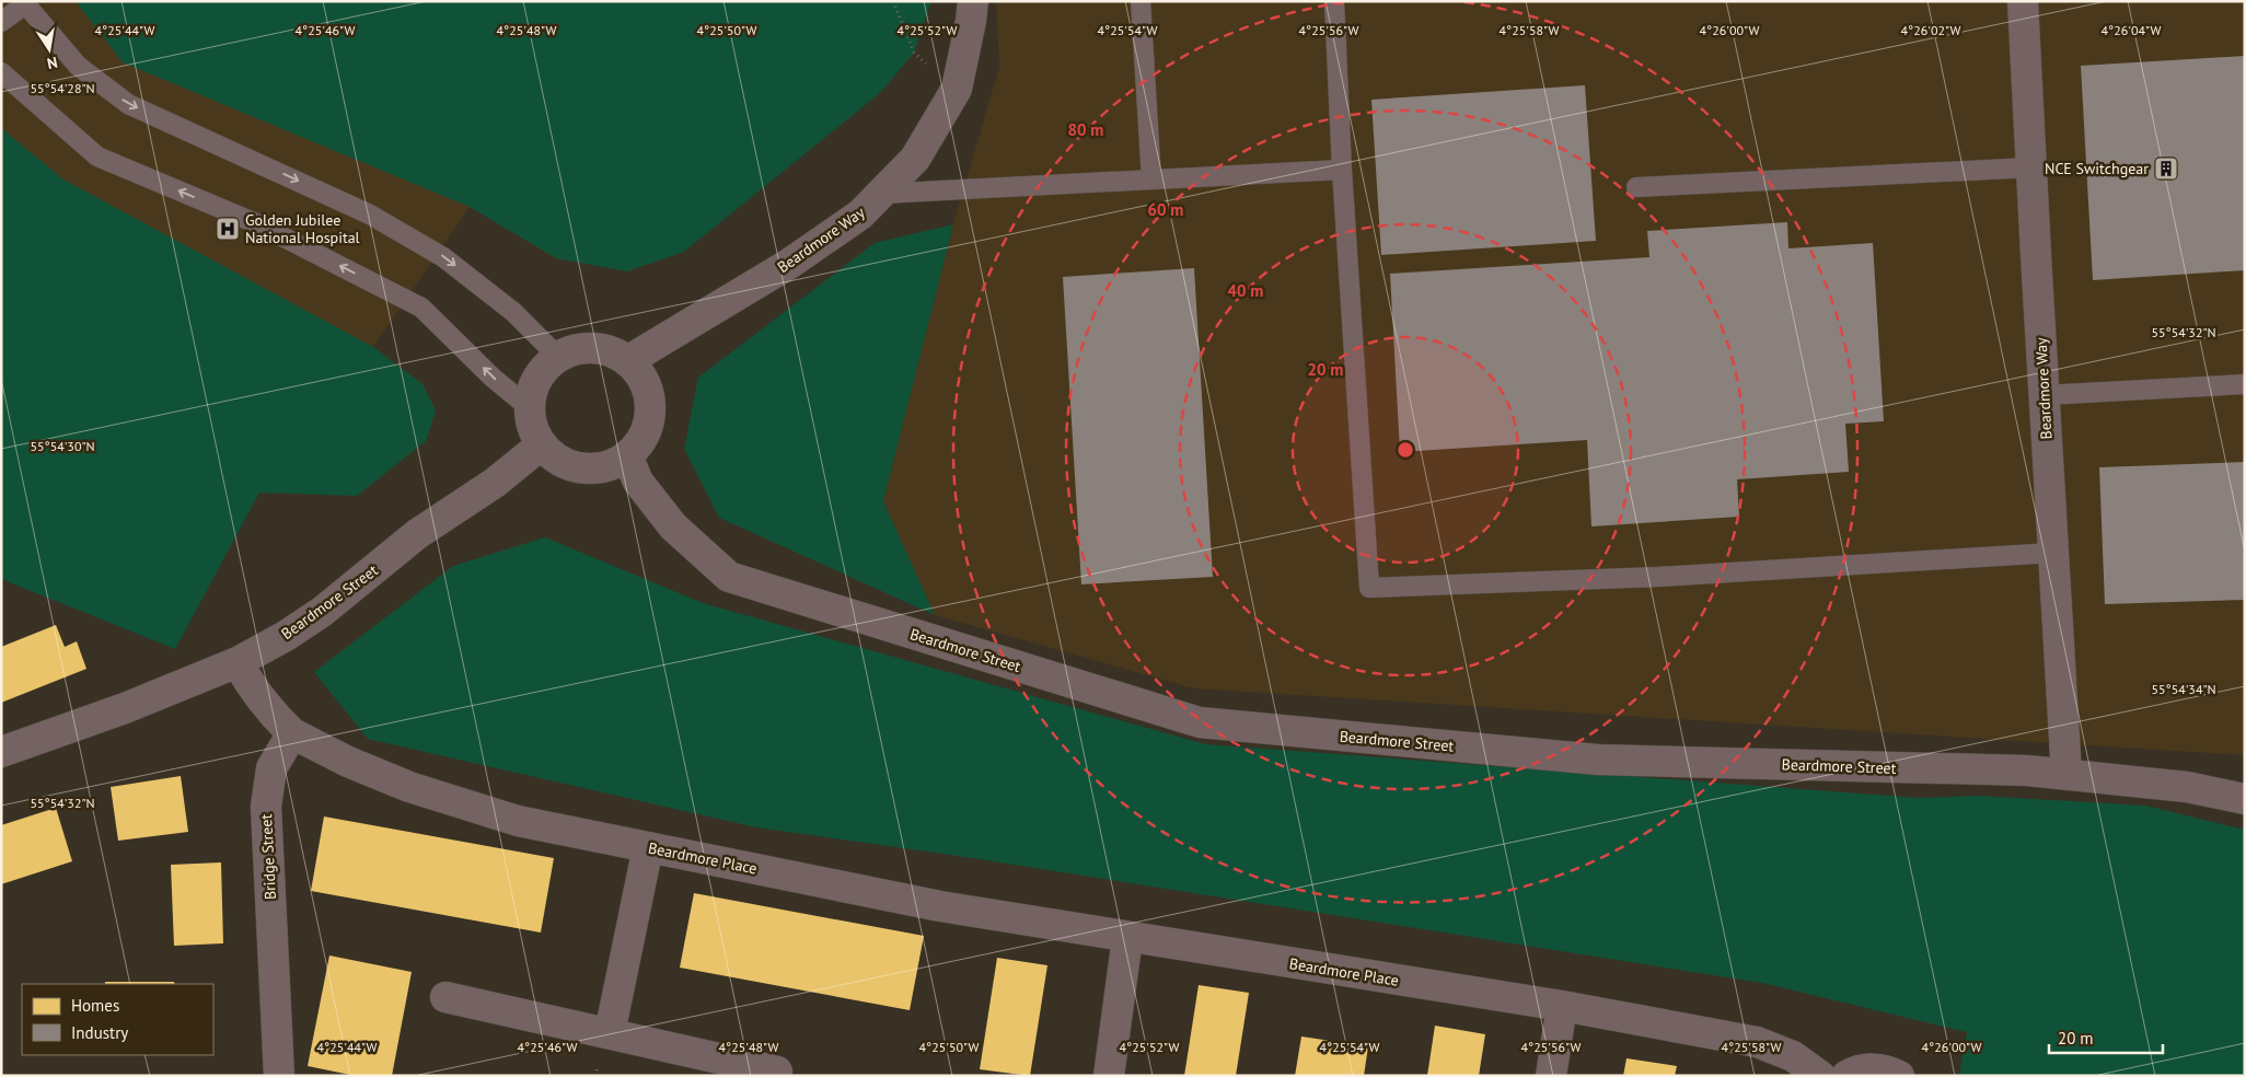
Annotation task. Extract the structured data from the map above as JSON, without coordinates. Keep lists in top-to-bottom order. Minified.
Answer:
{"streets":{"street":["Beardmore Way","Beardmore Street","Bridge Street","Beardmore Place"]},"crossings":[["Beardmore Way","Beardmore Street"],["Bridge Street","Beardmore Place"]],"places":{"building":["NCE Switchgear"],"hospital":["Golden Jubilee National Hospital"]},"legend":["Homes","Industry"],"scale_bar":"20 m","north":"bottom","coordinates":["4°25'44\"W","4°25'46\"W","4°25'48\"W","4°25'50\"W","4°25'52\"W","4°25'54\"W","4°25'56\"W","4°25'58\"W","4°26'00\"W","4°26'02\"W","4°26'04\"W","55°54'28\"N","55°54'32\"N","55°54'30\"N","55°54'34\"N"],"rings":["80 m","60 m","40 m","20 m"]}
